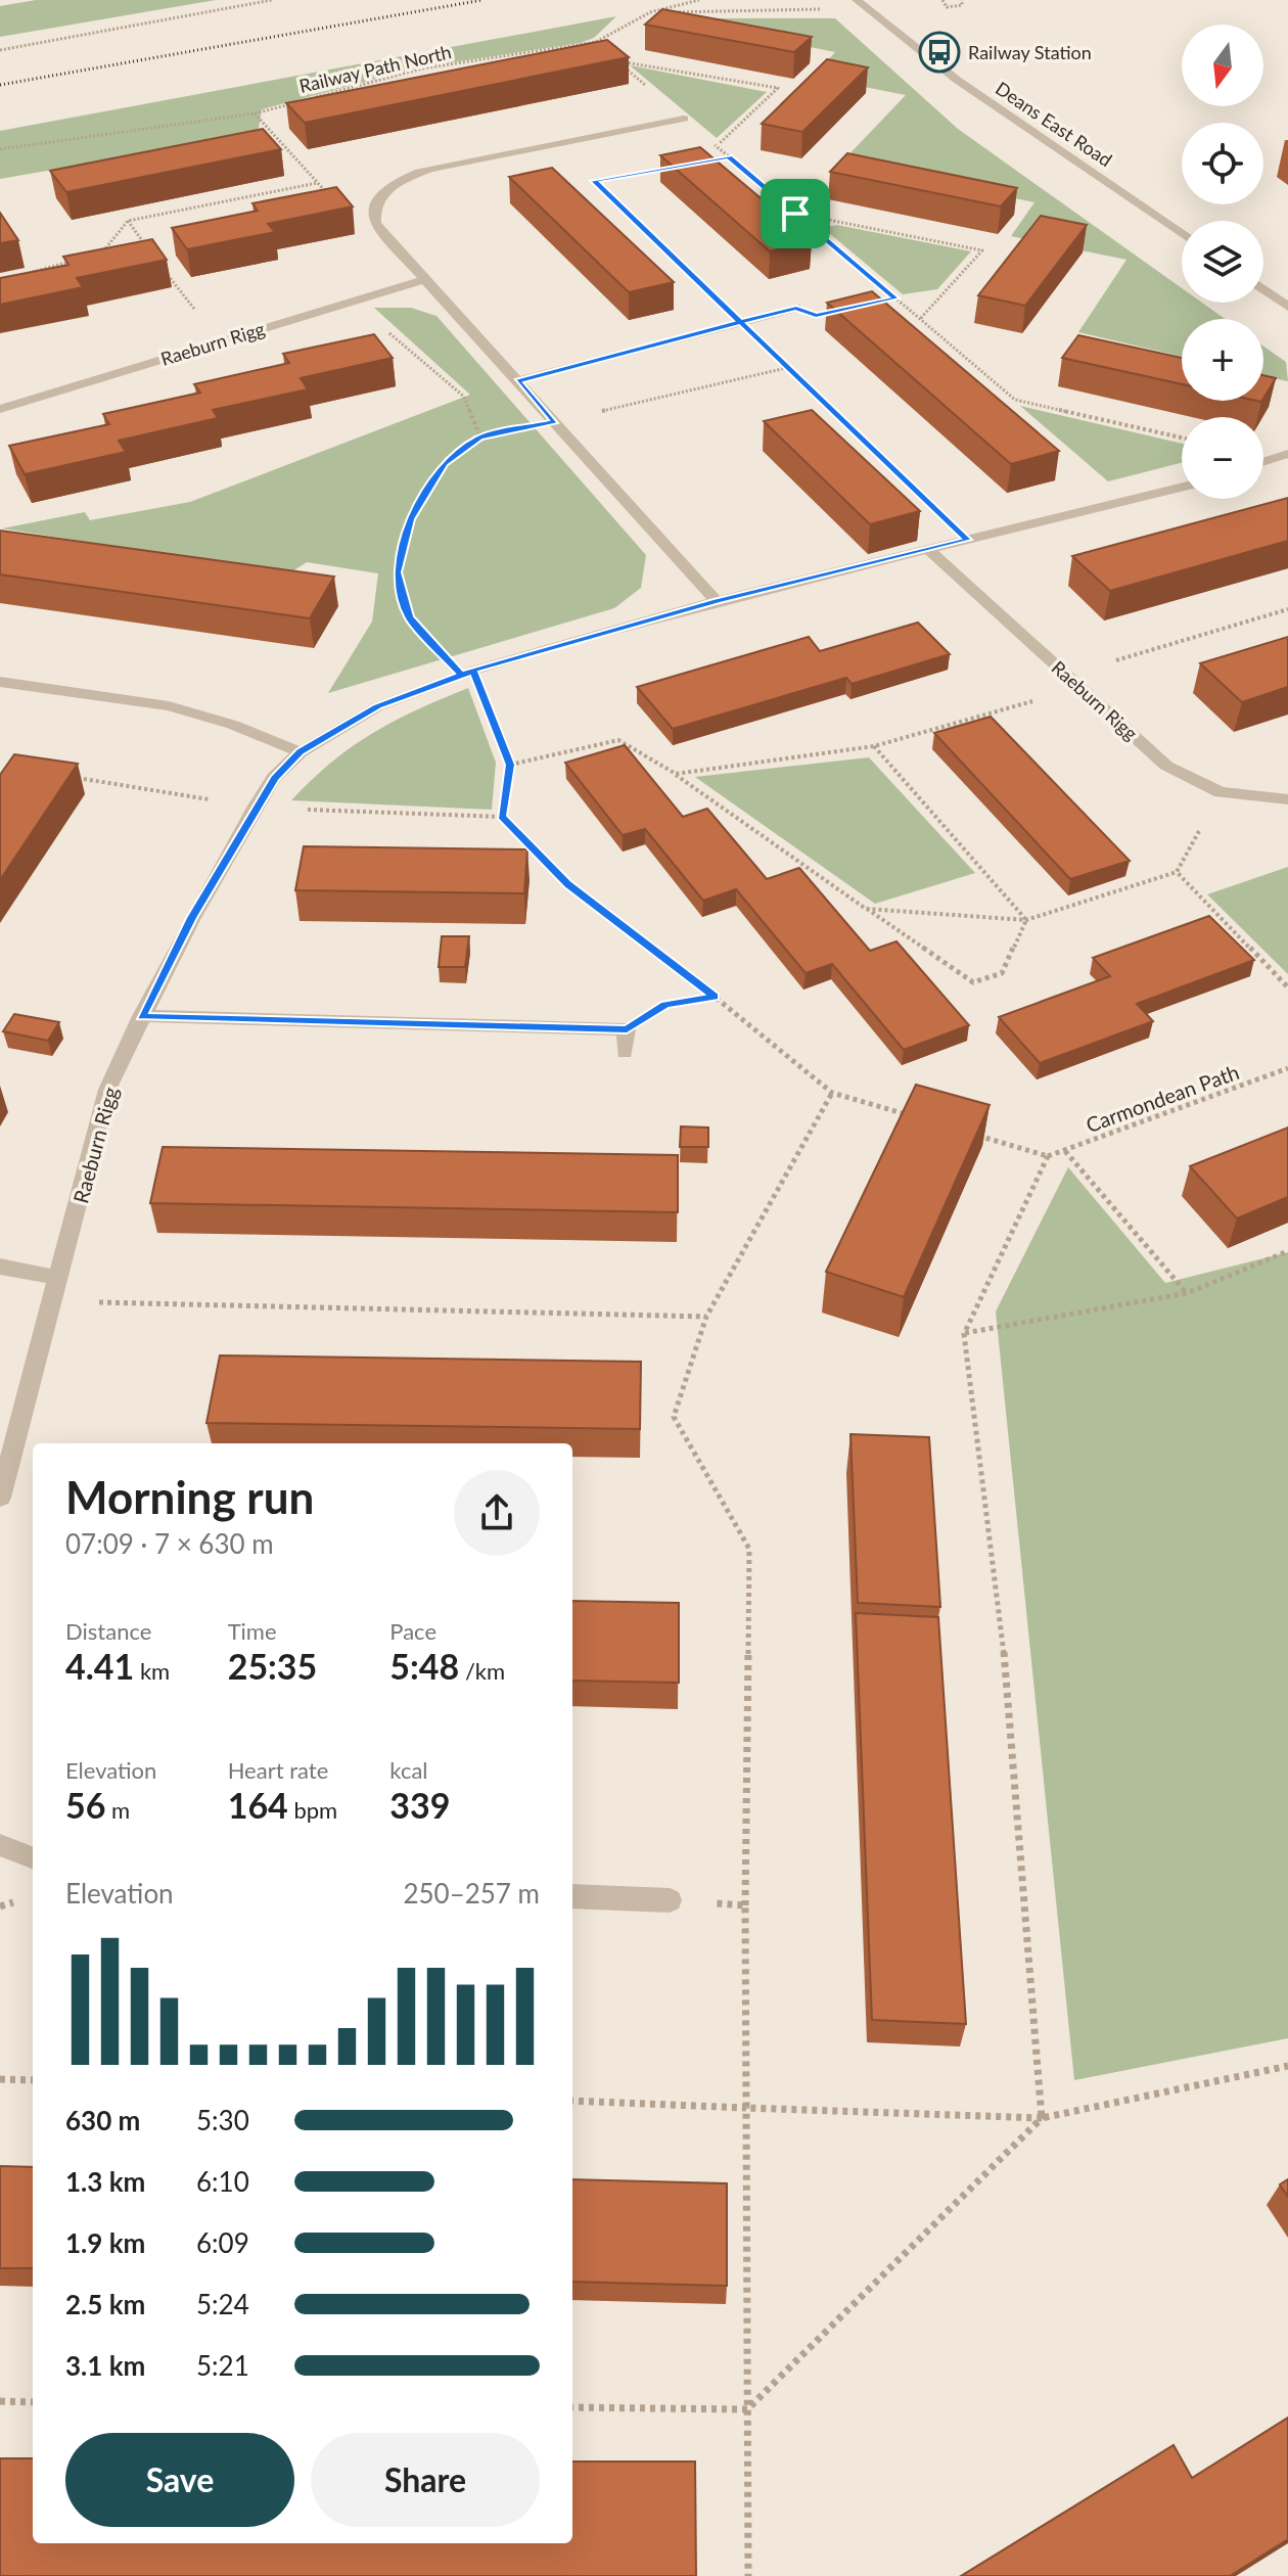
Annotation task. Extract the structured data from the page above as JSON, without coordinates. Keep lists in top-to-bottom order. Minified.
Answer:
{"streets":{"street":["Deans East Road","Raeburn Rigg"],"path":["Railway Path North","Carmondean Path"]},"places":{"bus stop":["Railway Station"]},"north":"bottom","page":{"map_buttons":["+","−"],"heading":["Morning run","07:09 · 7 × 630 m"],"stats":[["Distance","4.41 km"],["Time","25:35"],["Pace","5:48 /km"],["Elevation","56 m"],["Heart rate","164 bpm"],["kcal","339"]],"chart":["Elevation","250–257 m"],"list":[{"name":"630 m","note":"5:30"},{"name":"1.3 km","note":"6:10"},{"name":"1.9 km","note":"6:09"},{"name":"2.5 km","note":"5:24"},{"name":"3.1 km","note":"5:21"}],"buttons":["Save","Share"]}}
